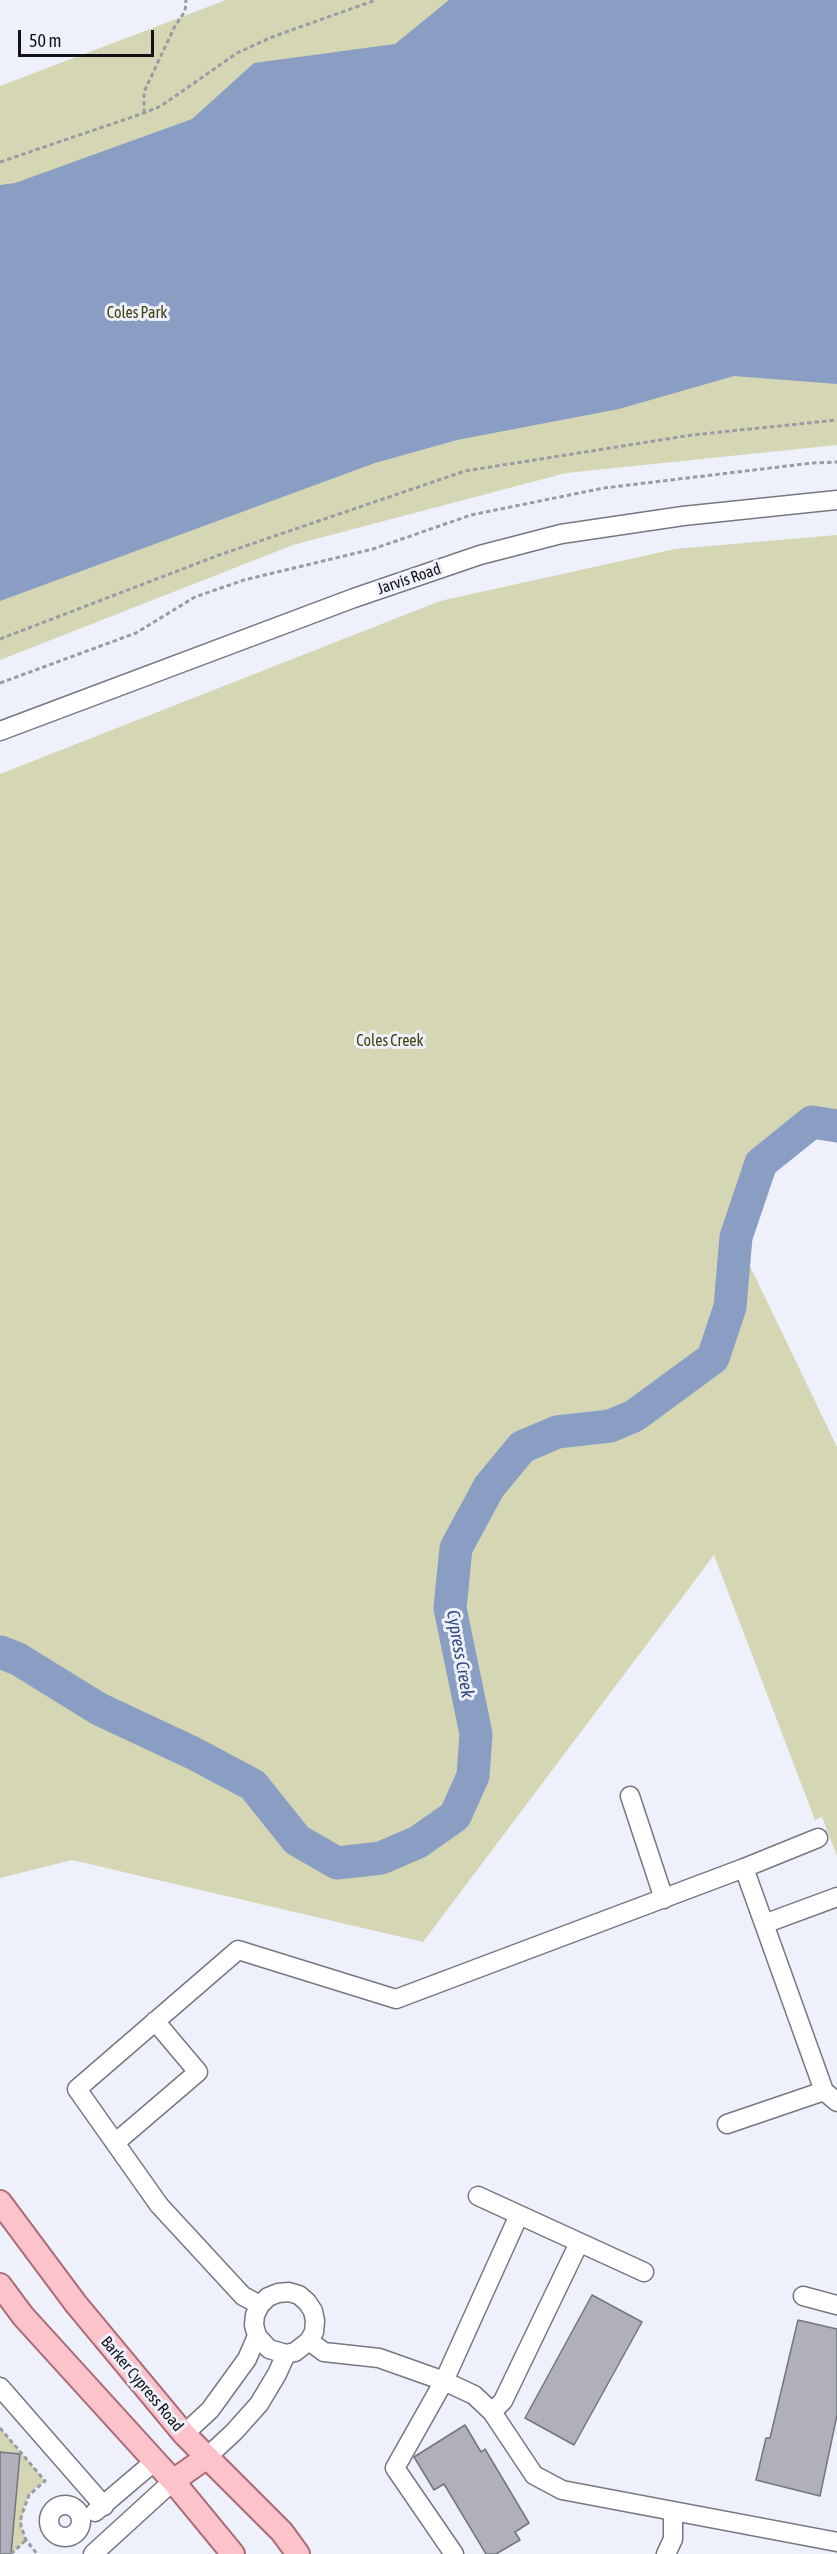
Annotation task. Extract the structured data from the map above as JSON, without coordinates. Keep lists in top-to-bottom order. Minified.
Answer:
{"streets":{"main road":["Barker Cypress Road"],"street":["Jarvis Road"]},"water":["Cypress Creek"],"parks":["Coles Park","Coles Creek"],"scale_bar":"50 m"}
